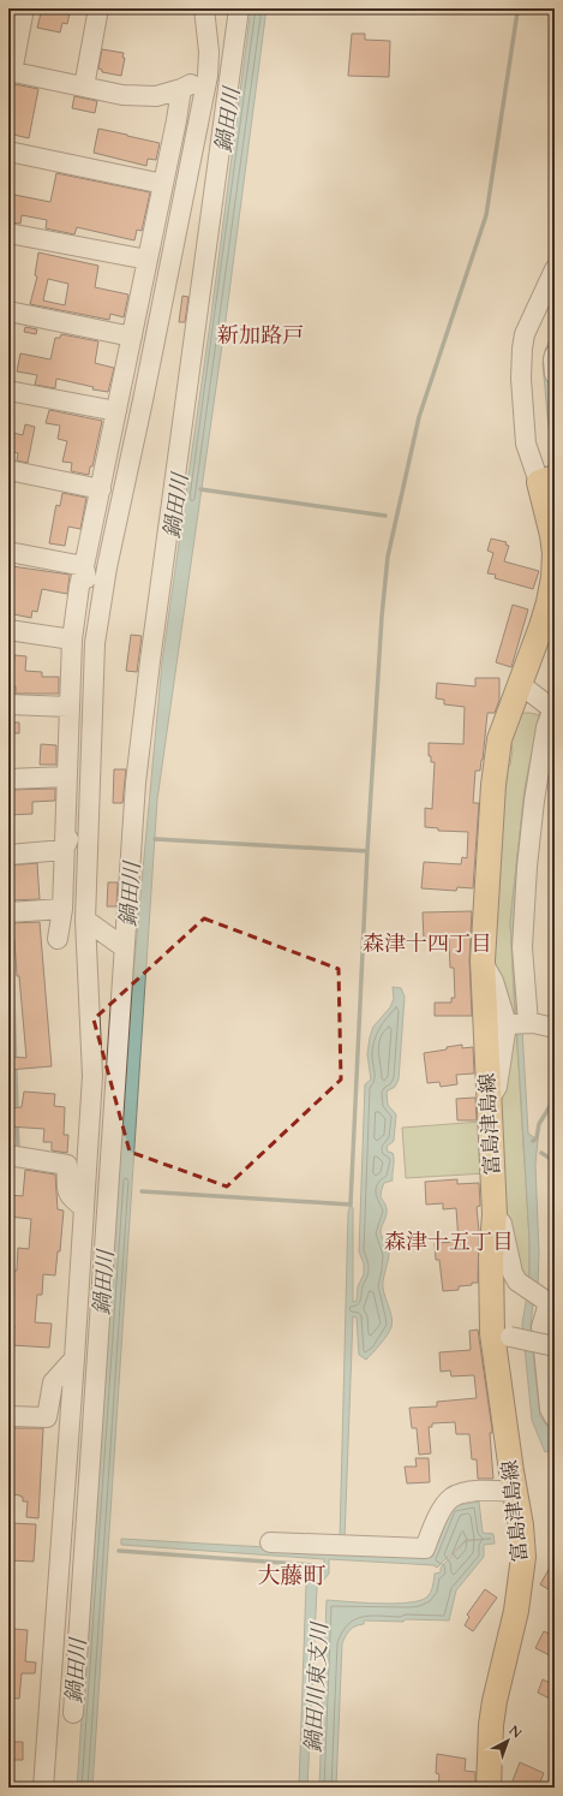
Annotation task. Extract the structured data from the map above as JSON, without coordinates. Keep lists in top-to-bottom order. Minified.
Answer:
{"streets":{"main road":["富島津島線"]},"districts":["新加路戸","森津十四丁目","森津十五丁目","大藤町"],"water":["鍋田川","鍋田川東支川"],"north":"top right"}
